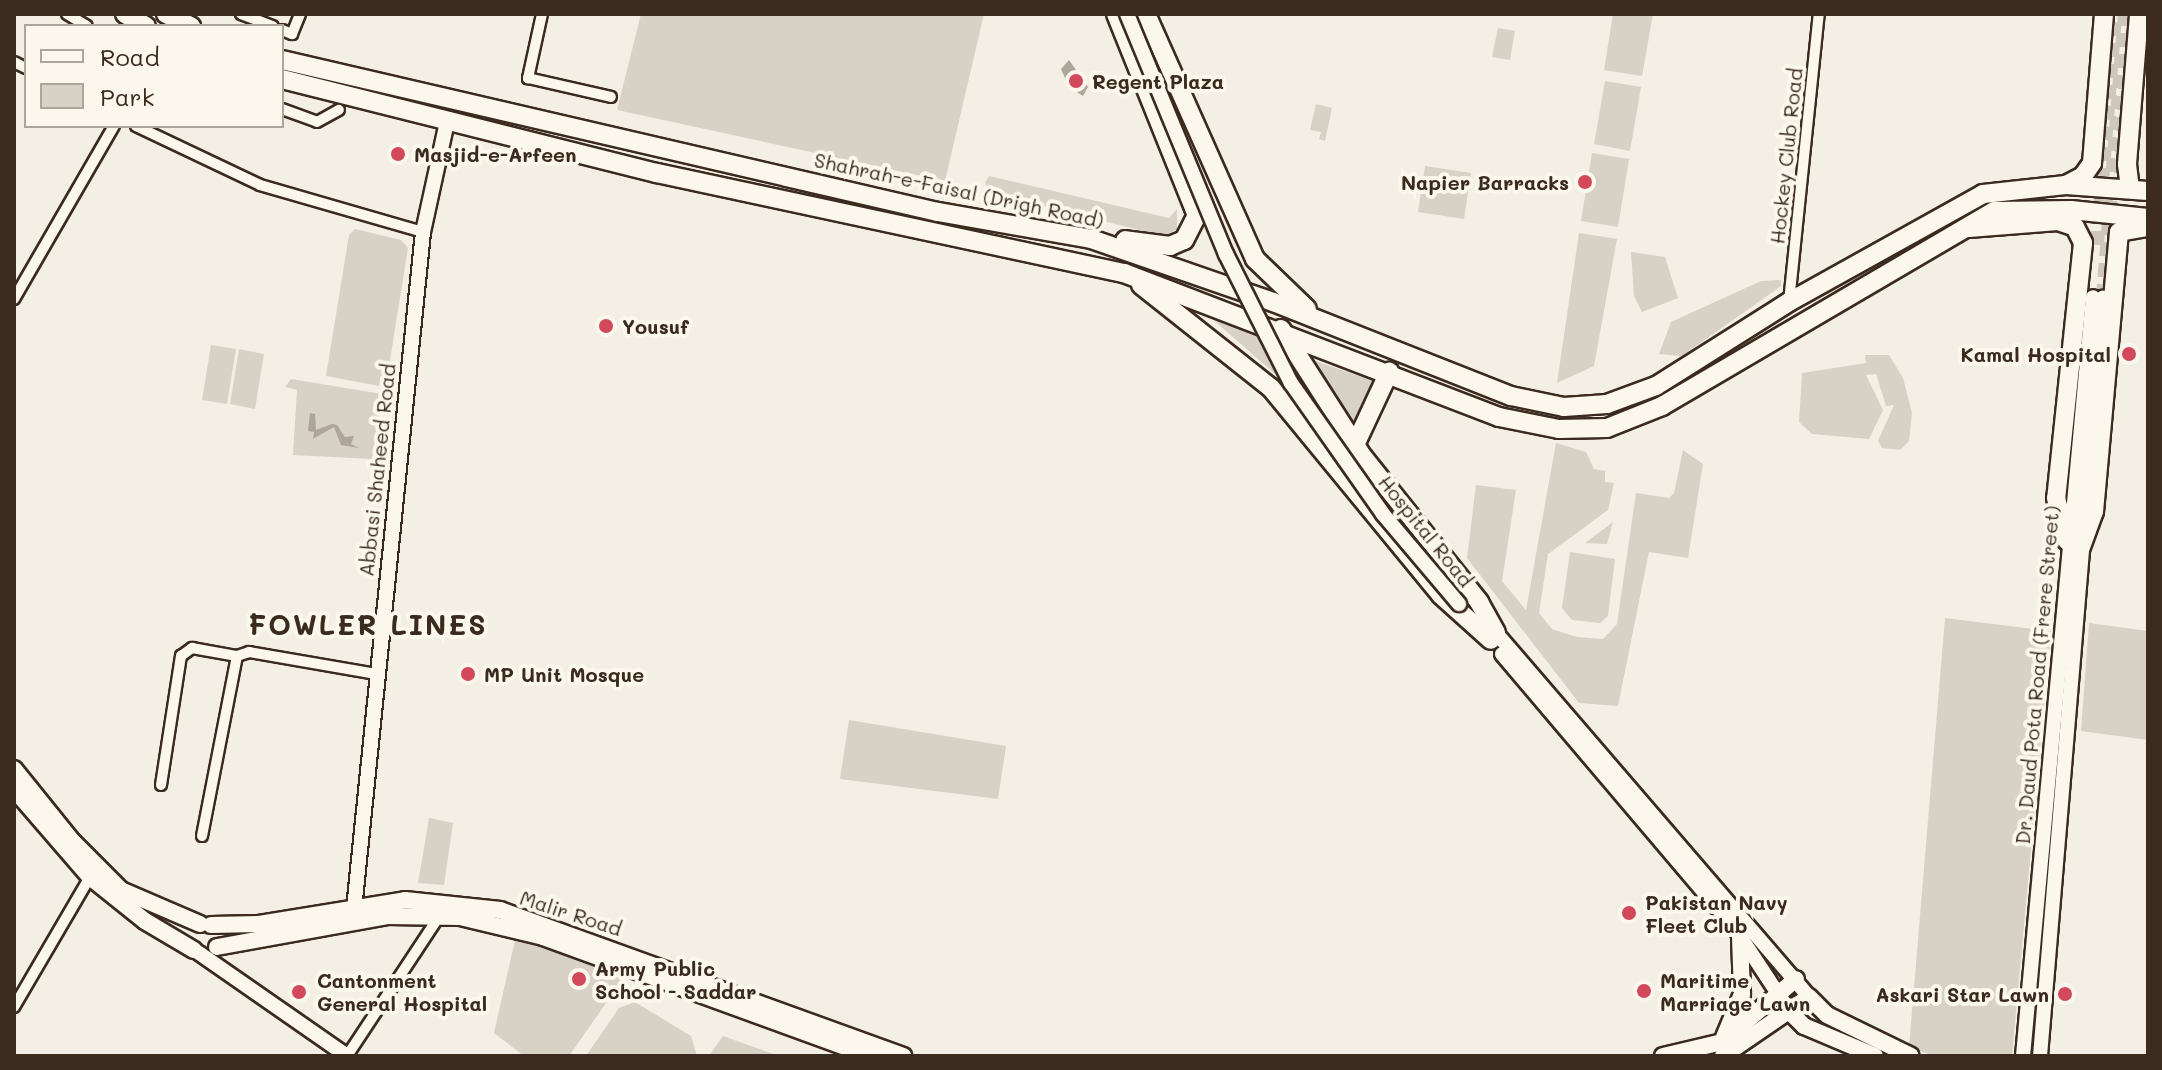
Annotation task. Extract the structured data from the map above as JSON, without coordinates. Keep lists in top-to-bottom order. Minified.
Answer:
{"streets":{"highway":["Shahrah-e-Faisal (Drigh Road)"],"main road":["Abbasi Shaheed Road","Hospital Road","Dr. Daud Pota Road (Frere Street)","Malir Road"],"street":["Hockey Club Road"]},"crossings":[["Hockey Club Road","Shahrah-e-Faisal (Drigh Road)"],["Abbasi Shaheed Road","Malir Road"]],"districts":["FOWLER LINES"],"places":["Regent Plaza","Masjid-e-Arfeen","Napier Barracks","Yousuf","Kamal Hospital","MP Unit Mosque","Pakistan Navy Fleet Club","Army Public School - Saddar","Maritime Marriage Lawn","Cantonment General Hospital","Askari Star Lawn"],"legend":["Road","Park"]}
